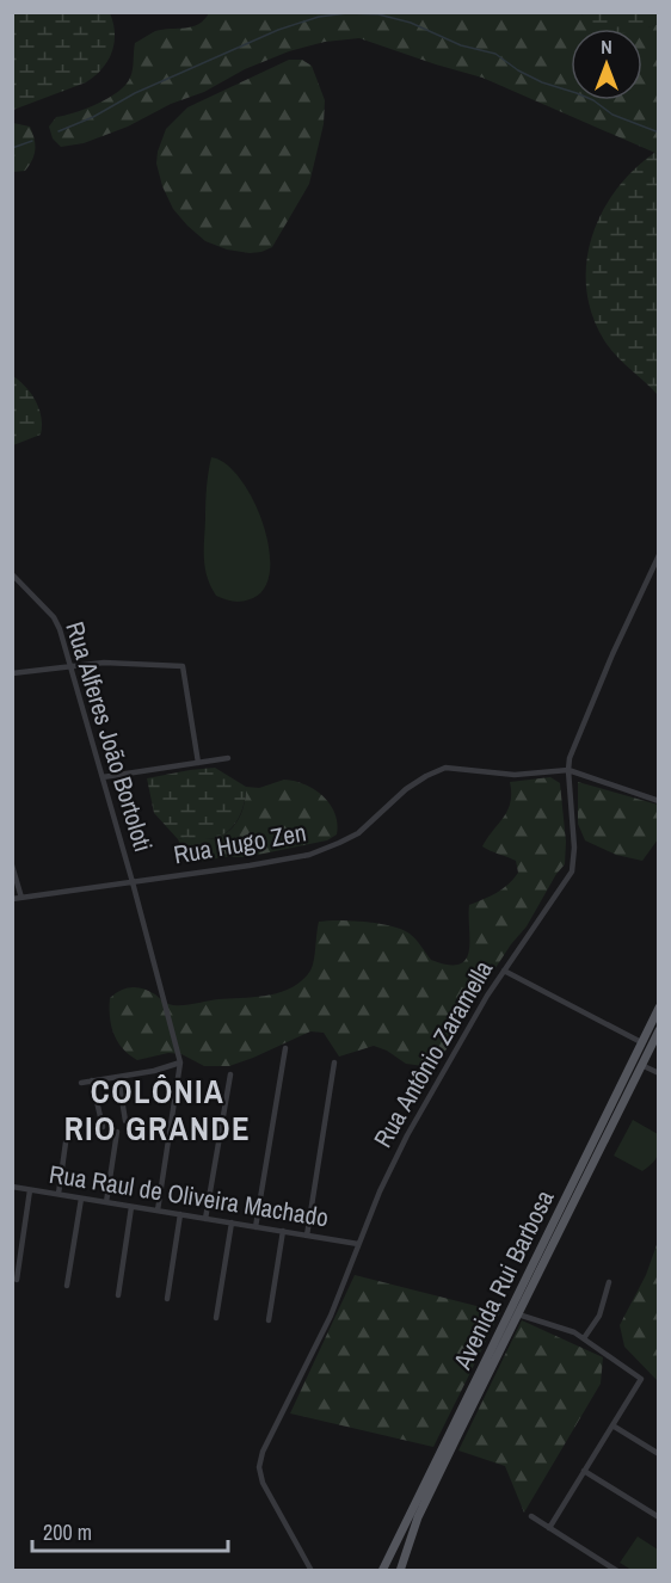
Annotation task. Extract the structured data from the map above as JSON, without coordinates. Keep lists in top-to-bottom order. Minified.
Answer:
{"streets":{"main road":["Avenida Rui Barbosa"],"street":["Rua Alferes João Bortoloti","Rua Hugo Zen","Rua Antônio Zaramella","Rua Raul de Oliveira Machado"]},"crossings":[["Rua Alferes João Bortoloti","Rua Hugo Zen"],["Rua Hugo Zen","Rua Antônio Zaramella"],["Rua Antônio Zaramella","Rua Raul de Oliveira Machado"]],"districts":["COLÔNIA RIO GRANDE"],"scale_bar":"200 m","north":"top"}
